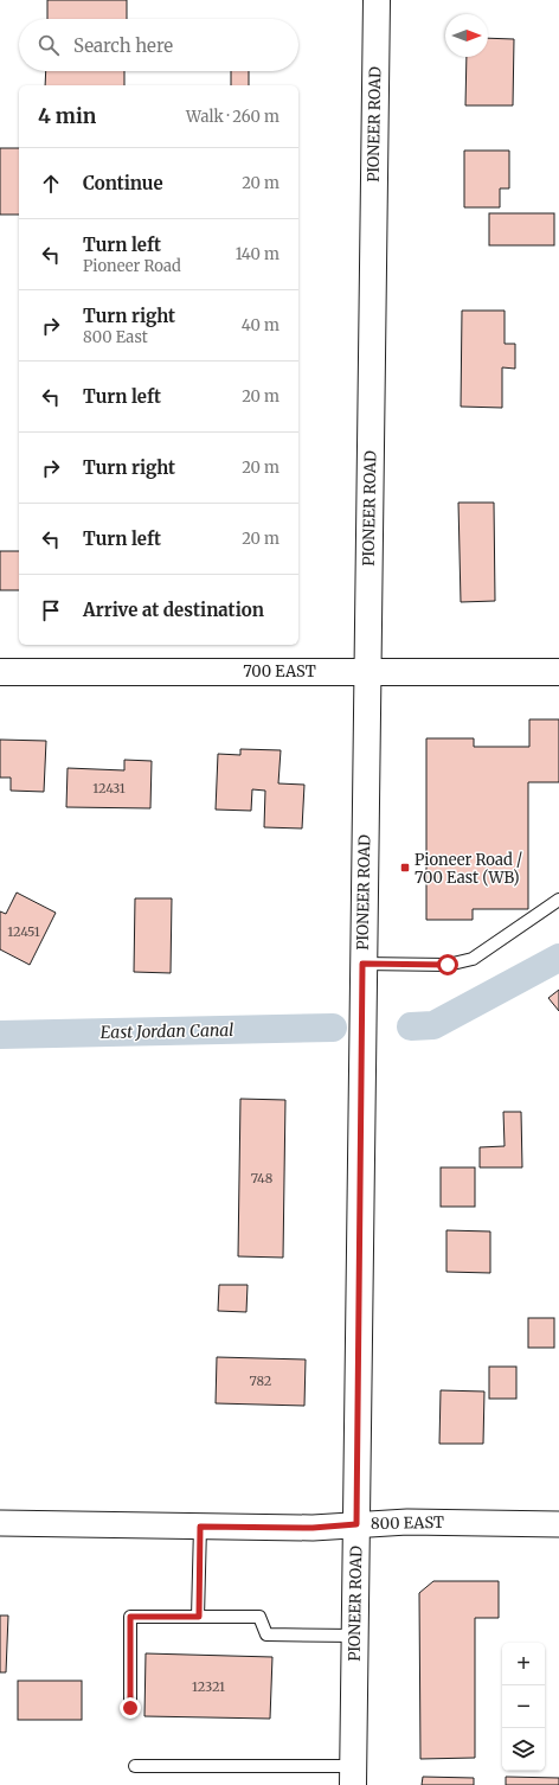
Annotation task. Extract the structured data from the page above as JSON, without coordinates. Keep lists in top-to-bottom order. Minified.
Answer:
{"streets":{"street":["PIONEER ROAD","700 EAST","800 EAST"]},"crossings":[["PIONEER ROAD","700 EAST"],["PIONEER ROAD","800 EAST"]],"water":["East Jordan Canal"],"places":{"transit":["Pioneer Road / 700 East (WB)"]},"house_numbers":["12431","12451","748","782","12321"],"north":"right","page":{"search":"Search here","heading":["4 min","Walk · 260 m"],"list":[["Continue","20 m"],["Turn left","Pioneer Road","140 m"],["Turn right","800 East","40 m"],["Turn left","20 m"],["Turn right","20 m"],["Turn left","20 m"],"Arrive at destination"],"map_buttons":["+","−"]}}
